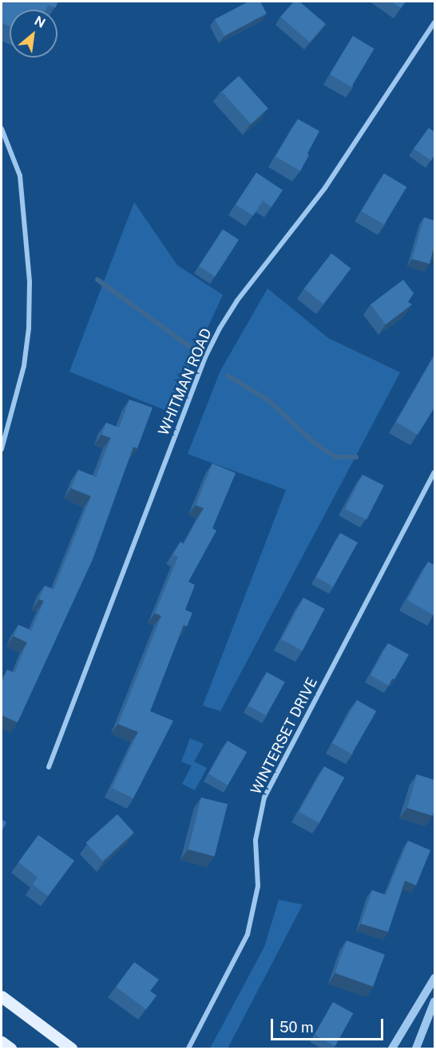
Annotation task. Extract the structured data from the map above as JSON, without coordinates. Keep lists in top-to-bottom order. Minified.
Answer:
{"streets":{"street":["WHITMAN ROAD","WINTERSET DRIVE"]},"scale_bar":"50 m","north":"top right"}
